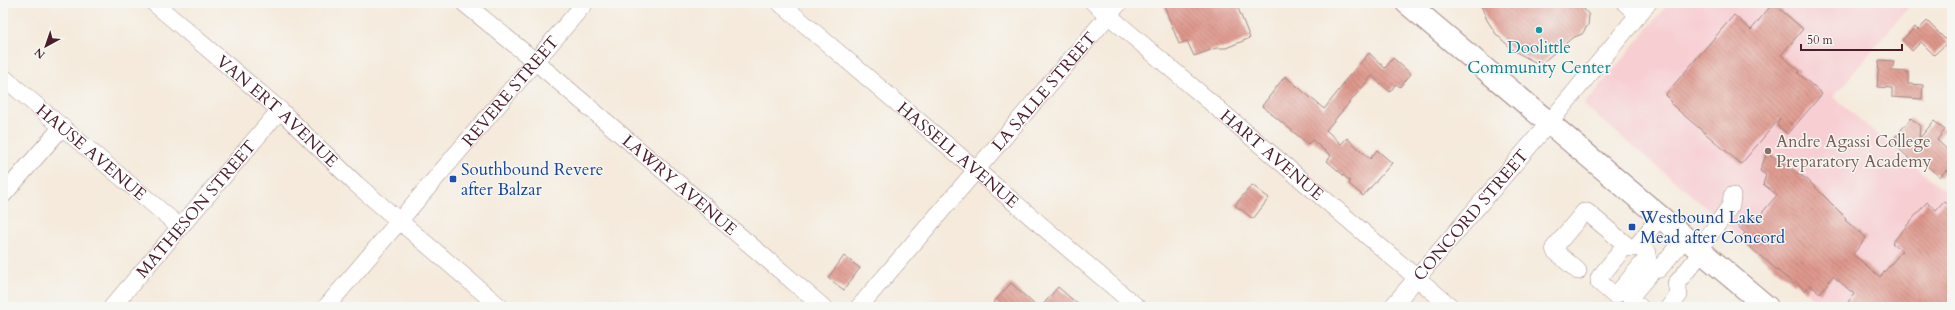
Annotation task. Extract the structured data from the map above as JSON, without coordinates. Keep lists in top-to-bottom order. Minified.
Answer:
{"streets":{"street":["REVERE STREET","LA SALLE STREET","VAN ERT AVENUE","HAUSE AVENUE","HASSELL AVENUE","HART AVENUE","LAWRY AVENUE","MATHESON STREET","CONCORD STREET"]},"crossings":[["REVERE STREET","VAN ERT AVENUE"],["REVERE STREET","LAWRY AVENUE"],["LA SALLE STREET","HASSELL AVENUE"],["LA SALLE STREET","HART AVENUE"],["VAN ERT AVENUE","MATHESON STREET"],["HAUSE AVENUE","MATHESON STREET"],["HART AVENUE","CONCORD STREET"]],"places":{"other":["Doolittle Community Center","Andre Agassi College Preparatory Academy"],"transit":["Southbound Revere after Balzar","Westbound Lake Mead after Concord"]},"scale_bar":"50 m","north":"bottom left"}
